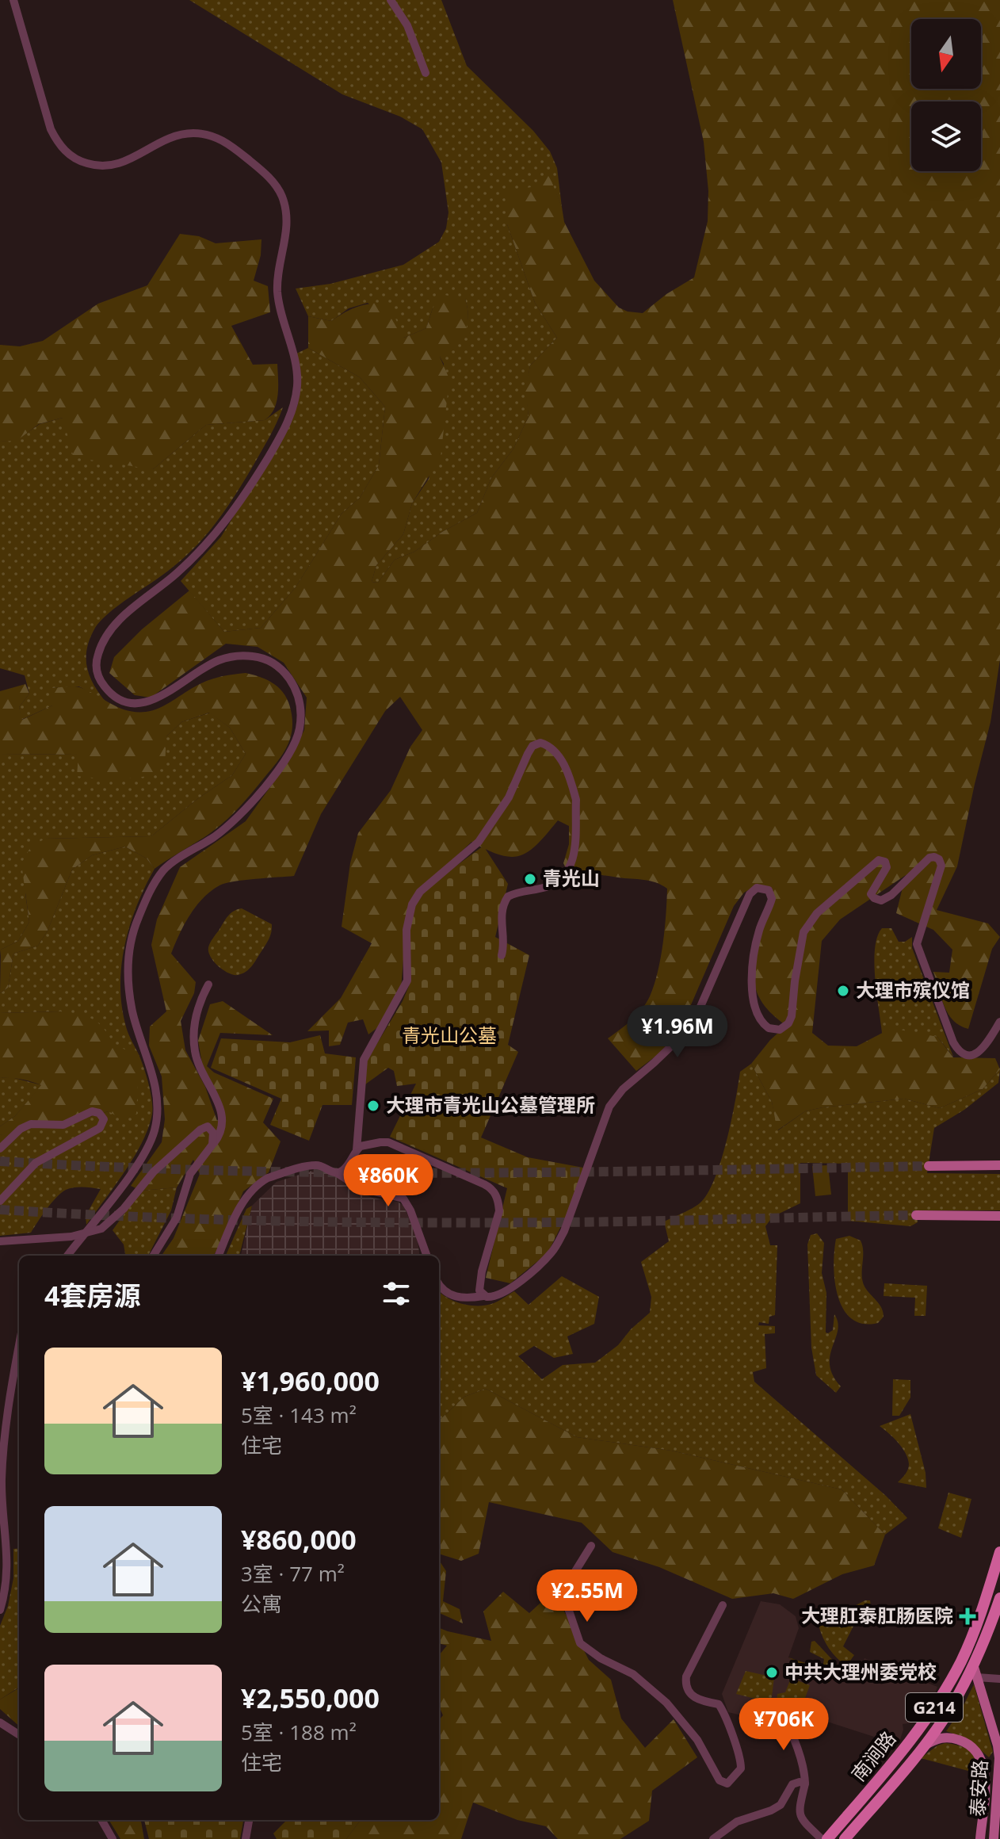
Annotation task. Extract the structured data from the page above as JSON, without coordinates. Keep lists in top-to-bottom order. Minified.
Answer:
{"streets":{"highway":["G214","南涧路"],"main road":["泰安路"]},"crossings":[["南涧路","泰安路"]],"parks":["青光山公墓"],"places":{"other":["青光山","大理市殡仪馆","大理市青光山公墓管理所","中共大理州委党校"],"health":["大理肛泰肛肠医院"]},"north":"bottom","page":{"price":["¥1.96M","¥860K","¥2.55M","¥706K"],"heading":"4套房源","list":[{"name":"¥1,960,000","note":"5室 · 143 m² · 住宅"},{"name":"¥860,000","note":"3室 · 77 m² · 公寓"},{"name":"¥2,550,000","note":"5室 · 188 m² · 住宅"}]}}
